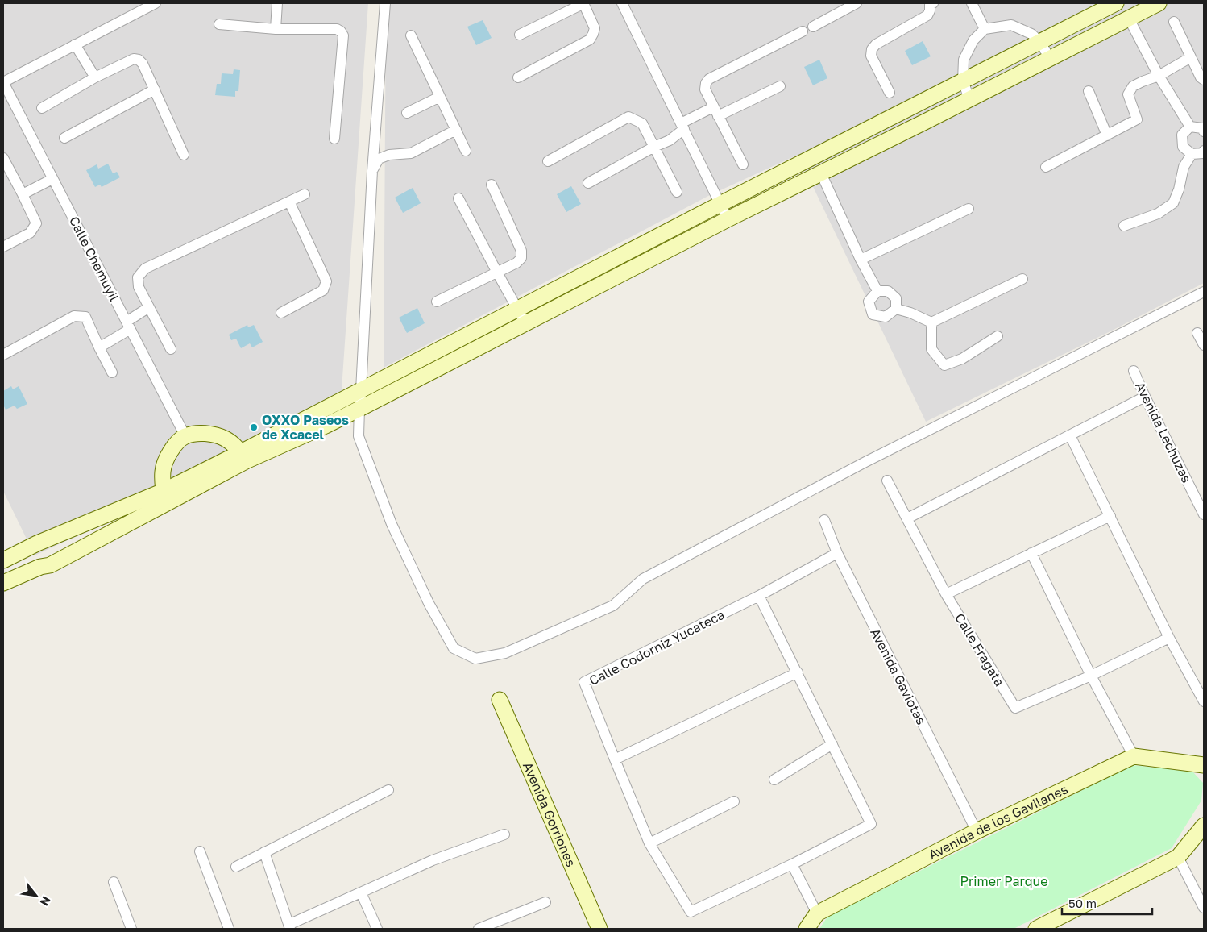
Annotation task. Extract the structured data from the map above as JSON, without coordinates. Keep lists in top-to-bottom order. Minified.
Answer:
{"streets":{"main road":["Avenida Gorriones","Avenida de los Gavilanes"],"street":["Calle Chemuyil","Avenida Lechuzas","Calle Codorniz Yucateca","Calle Fragata","Avenida Gaviotas"]},"crossings":[["Calle Codorniz Yucateca","Avenida Gaviotas"],["Avenida Gaviotas","Avenida de los Gavilanes"]],"parks":["Primer Parque"],"places":["OXXO Paseos de Xcacel"],"scale_bar":"50 m","north":"bottom right"}
